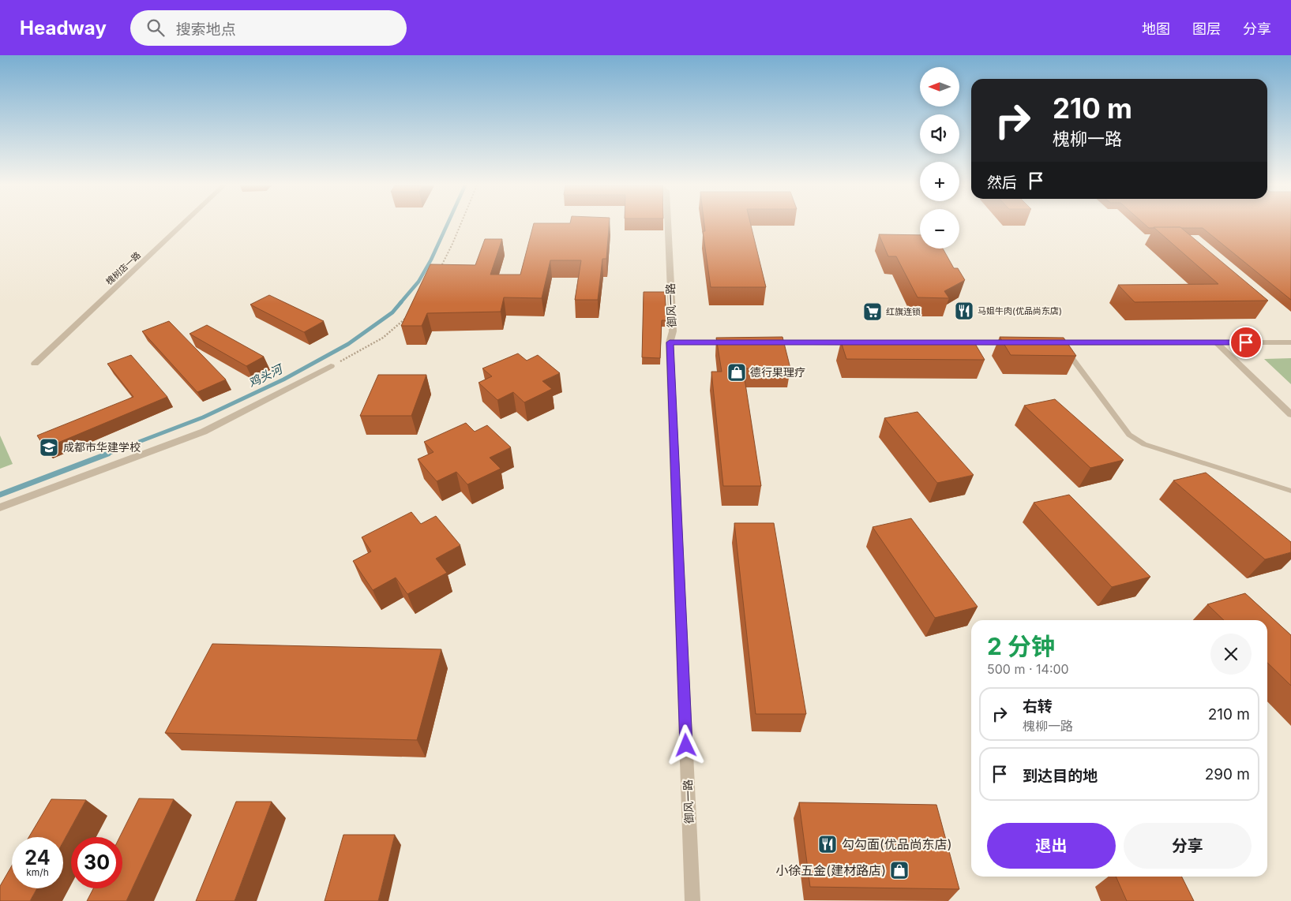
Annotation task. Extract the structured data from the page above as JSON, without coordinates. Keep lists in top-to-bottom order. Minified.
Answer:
{"streets":{"street":["槐树店一路","御风一路"]},"water":["鸡头河"],"places":{"restaurant":["马姐牛肉(优品尚东店)","勾勾面(优品尚东店)"],"supermarket":["红旗连锁"],"shop":["德行果理疗","小徐五金(建材路店)"],"school or university":["成都市华建学校"]},"north":"left","page":{"header":"Headway","search":"搜索地点","nav":["地图","图层","分享"],"map_buttons":["+","−"],"turn":["210 m","槐柳一路"],"then":"然后","heading":["2 分钟","500 m · 14:00"],"list":[{"name":"右转","note":"槐柳一路","value":"210 m"},{"name":"到达目的地","value":"290 m"}],"buttons":["退出","分享"],"speed":"24 km/h","limit":"30"}}
